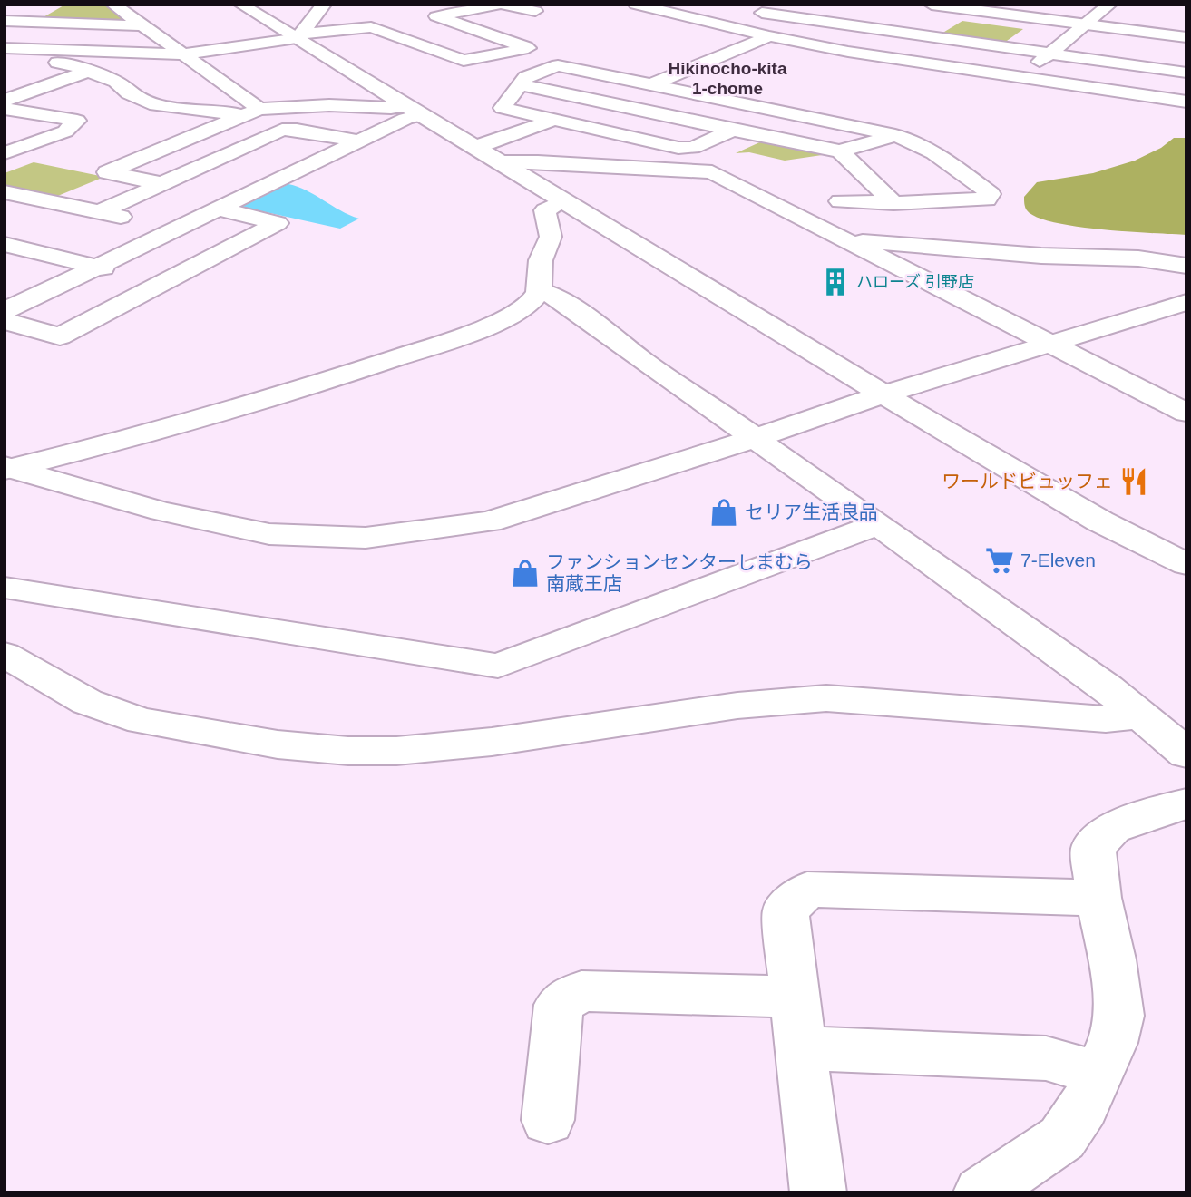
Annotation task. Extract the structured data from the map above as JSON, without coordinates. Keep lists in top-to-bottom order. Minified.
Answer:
{"districts":["Hikinocho-kita 1-chome"],"places":{"building":["ハローズ 引野店"],"restaurant":["ワールドビュッフェ"],"shop":["セリア生活良品","ファンションセンターしまむら 南蔵王店"],"supermarket":["7-Eleven"]}}
